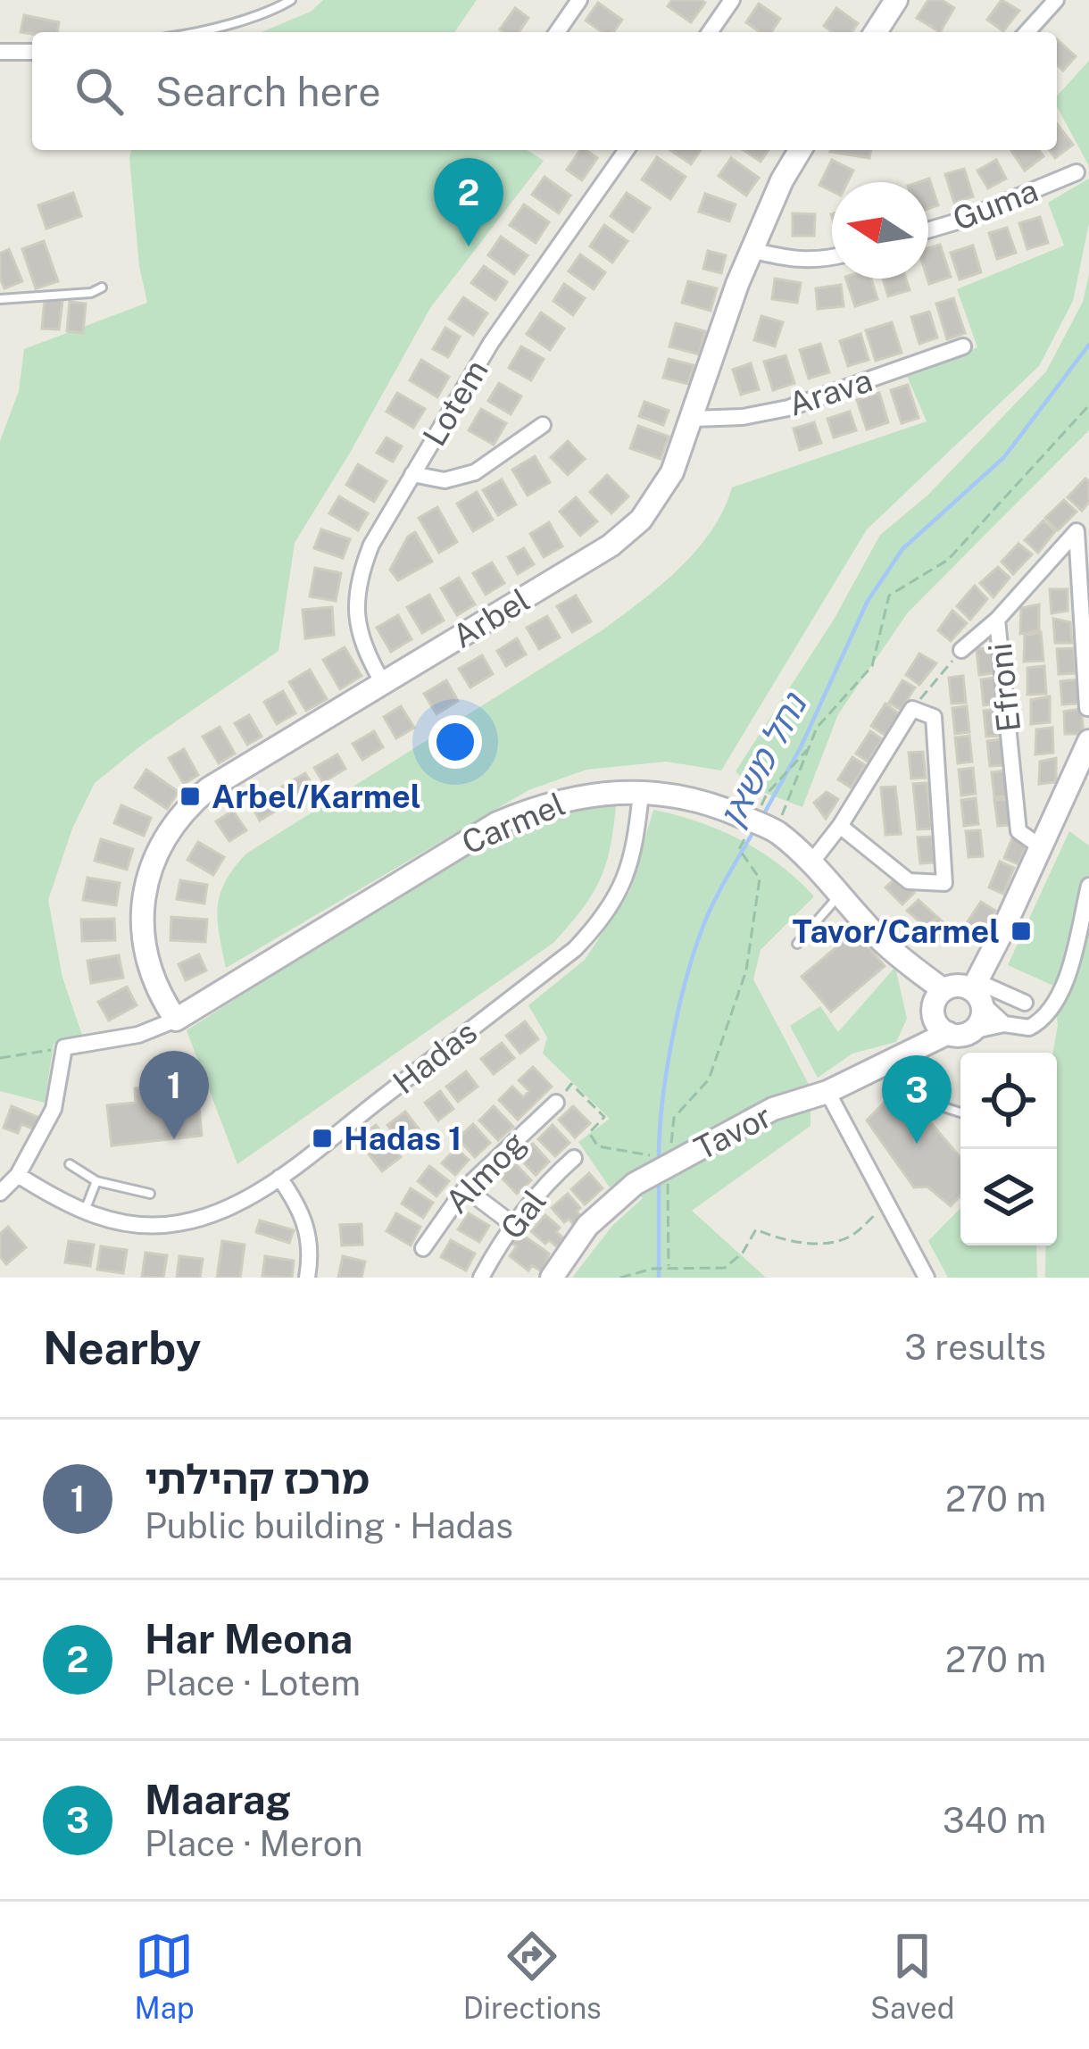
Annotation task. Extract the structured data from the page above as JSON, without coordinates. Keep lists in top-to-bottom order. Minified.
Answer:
{"streets":{"street":["Guma","Arava","Lotem","Arbel","Efroni","Carmel","Hadas","Tavor","Almog","Gal"]},"crossings":[["Arava","Arbel"],["Lotem","Arbel"],["Arbel","Carmel"],["Carmel","Hadas"],["Carmel","Tavor"]],"water":["נחל משאן"],"places":{"transit":["Arbel/Karmel","Tavor/Carmel","Hadas 1"]},"north":"left","page":{"search":"Search here","pins":["2","1","3"],"heading":["Nearby","3 results"],"list":[{"mark":"1","name":"מרכז קהילתי","note":"Public building · Hadas","value":"270 m"},{"mark":"2","name":"Har Meona","note":"Place · Lotem","value":"270 m"},{"mark":"3","name":"Maarag","note":"Place · Meron","value":"340 m"}],"nav":["Map","Directions","Saved"]}}
